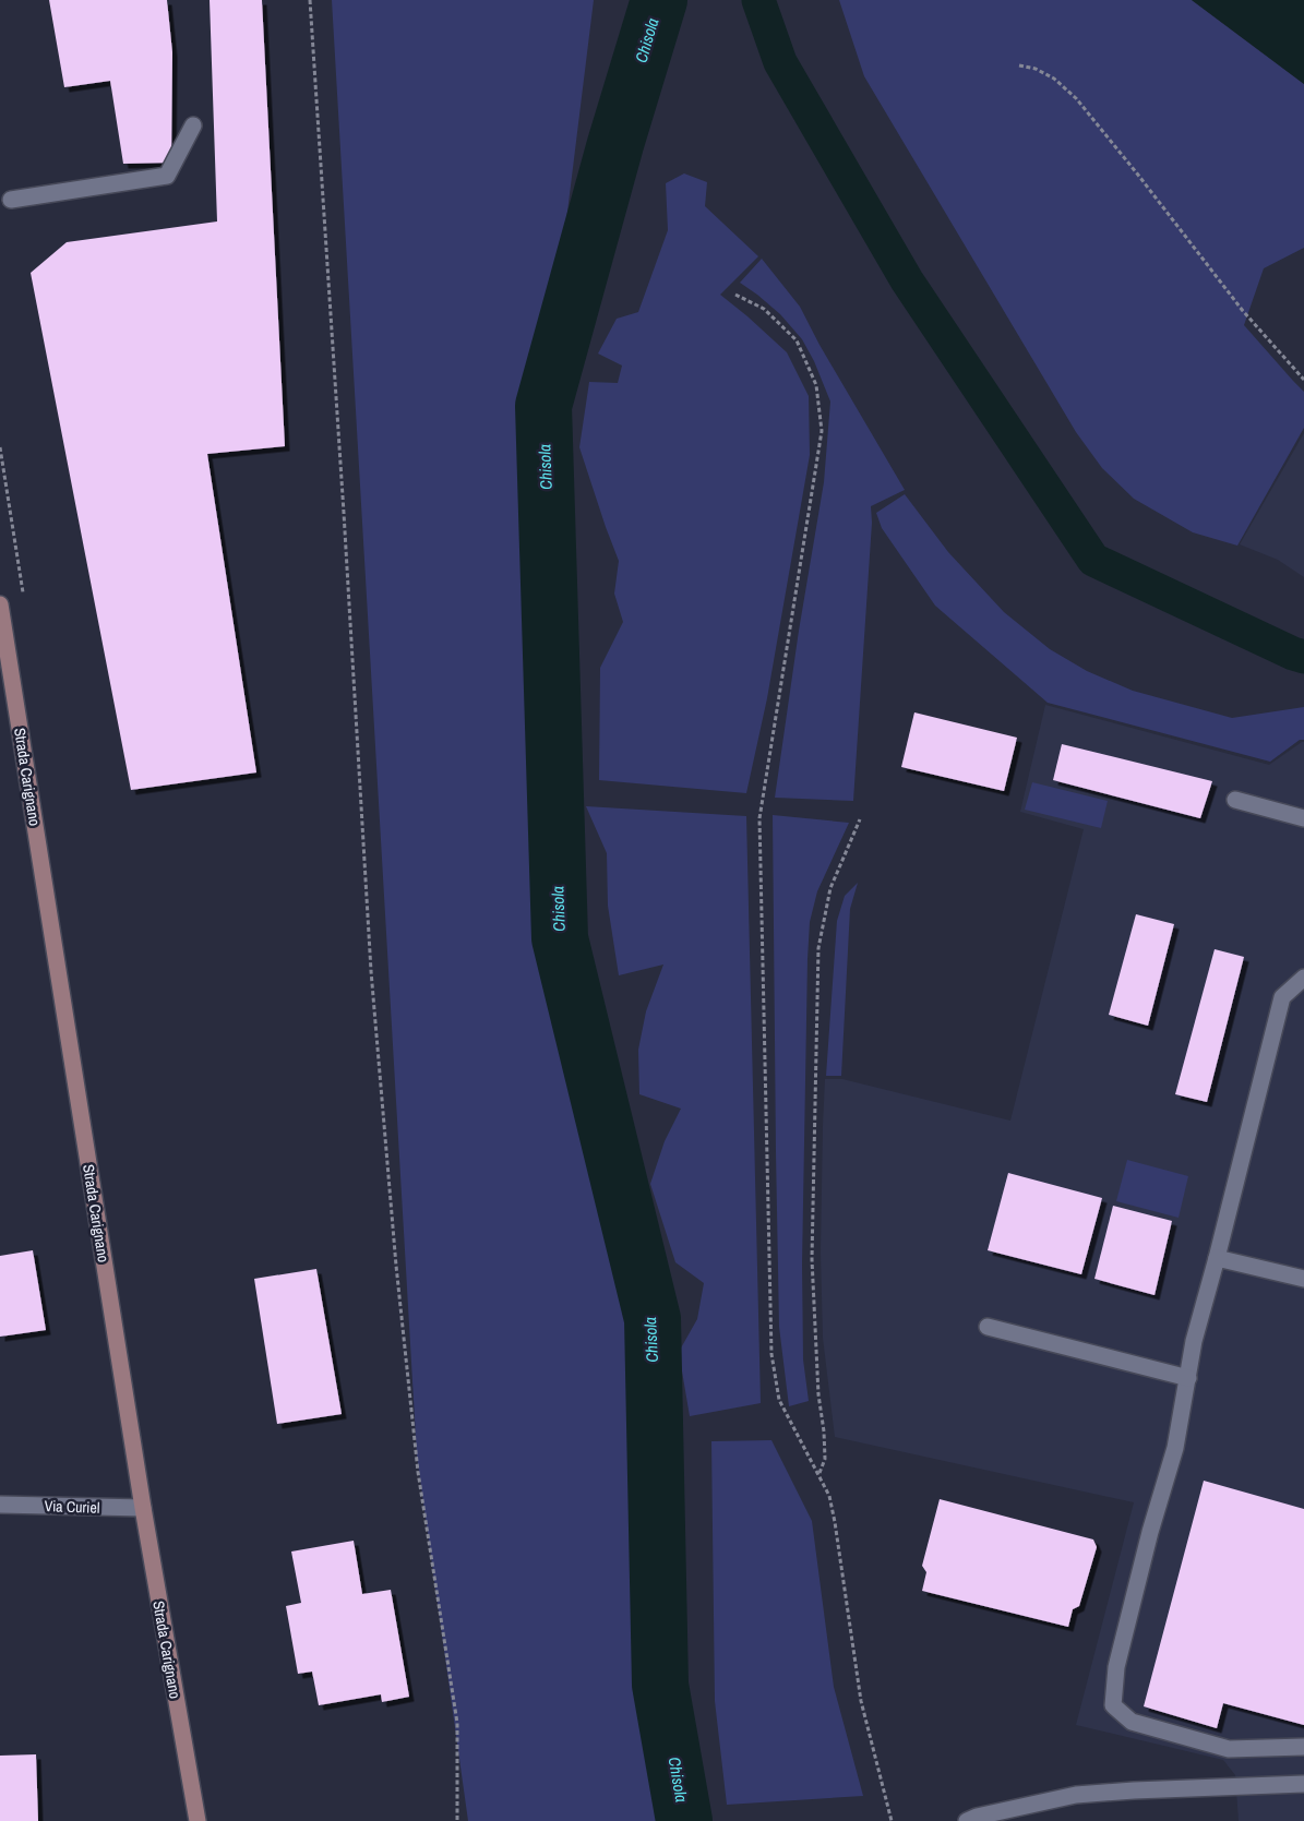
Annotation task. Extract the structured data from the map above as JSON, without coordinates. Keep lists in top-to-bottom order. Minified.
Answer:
{"streets":{"main road":["Strada Carignano"],"street":["Via Curiel"]},"crossings":[["Strada Carignano","Via Curiel"]],"water":["Chisola"]}
